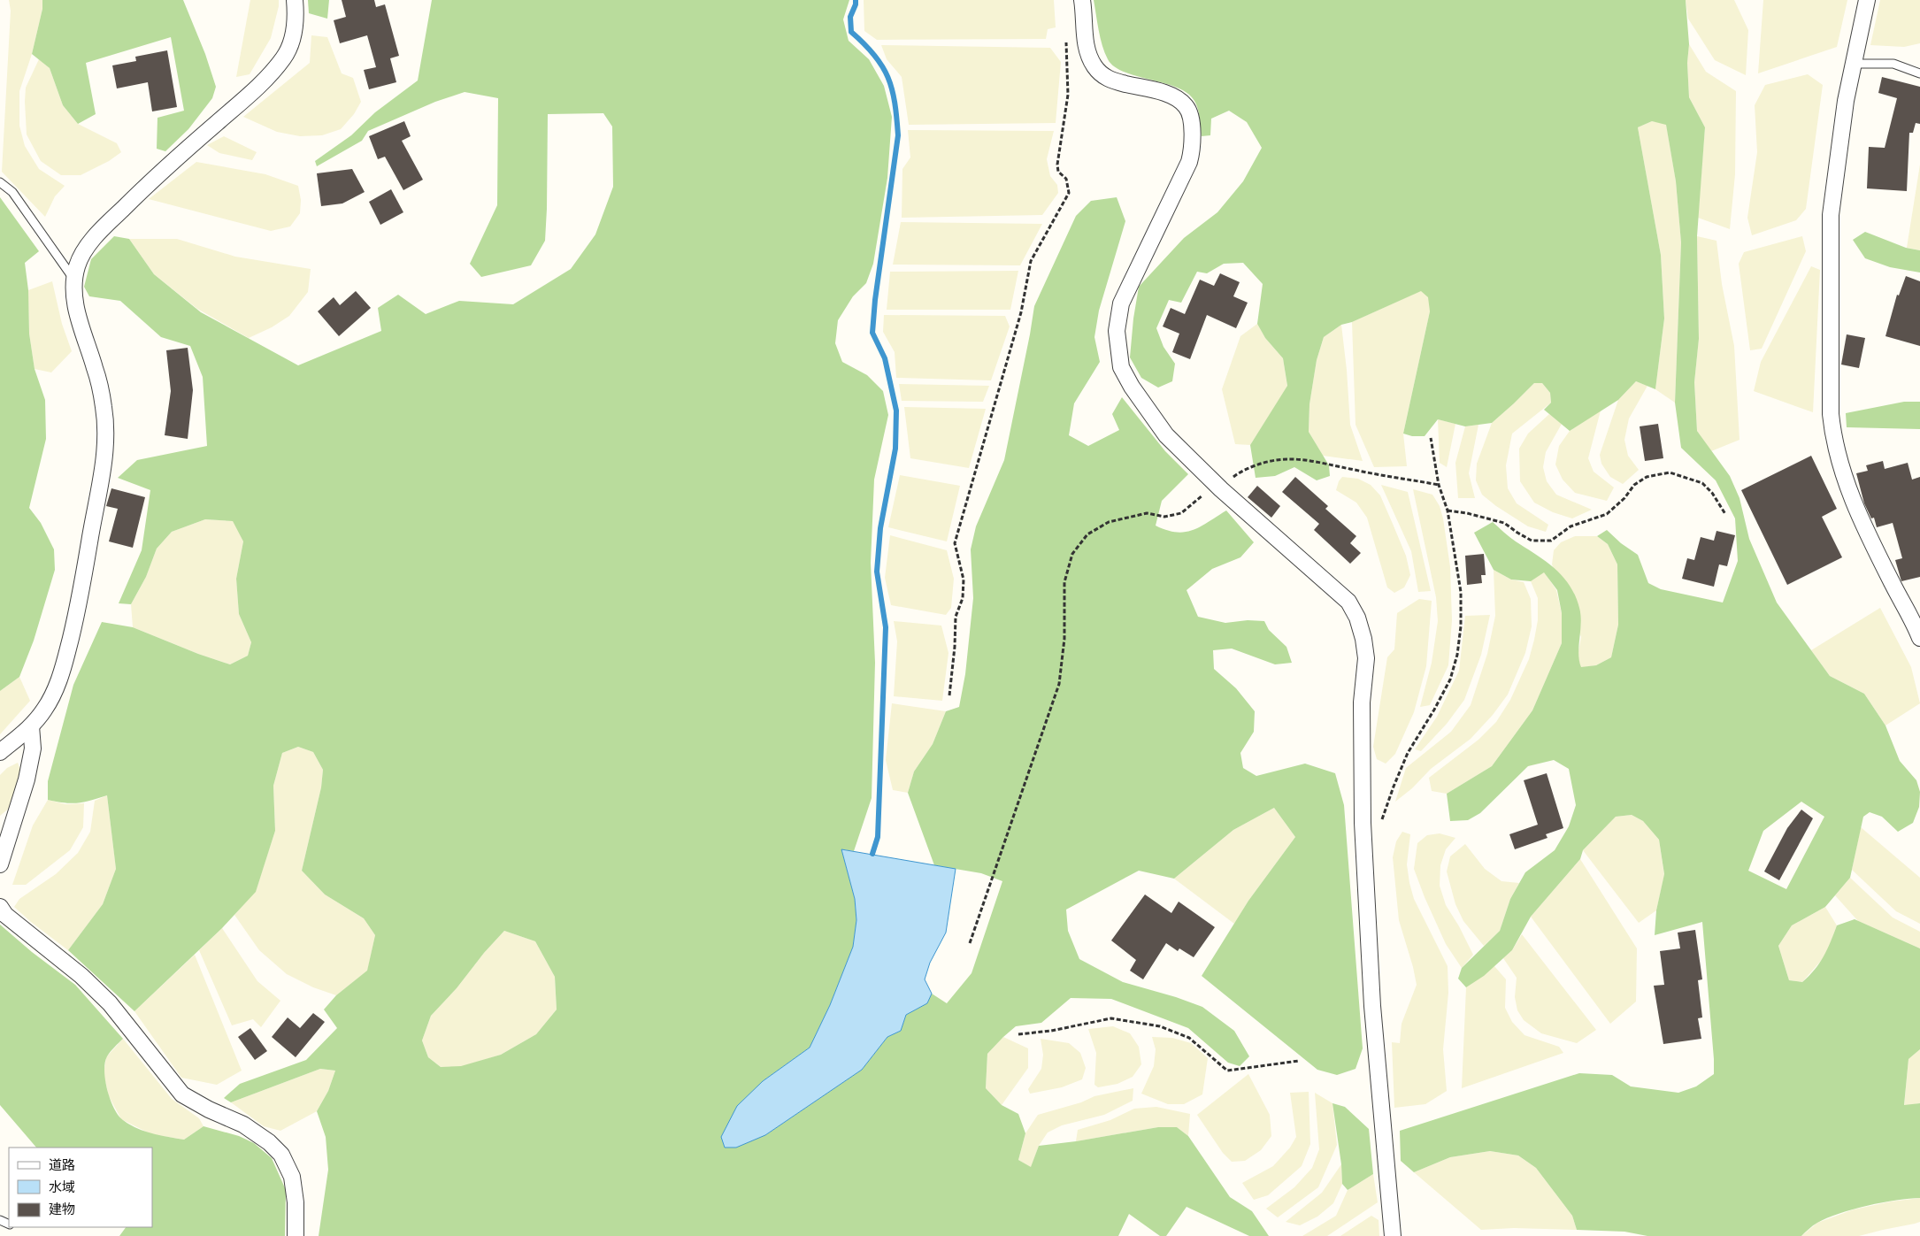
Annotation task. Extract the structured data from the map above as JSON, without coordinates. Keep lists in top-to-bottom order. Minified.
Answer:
{"legend":["道路","水域","建物"]}
